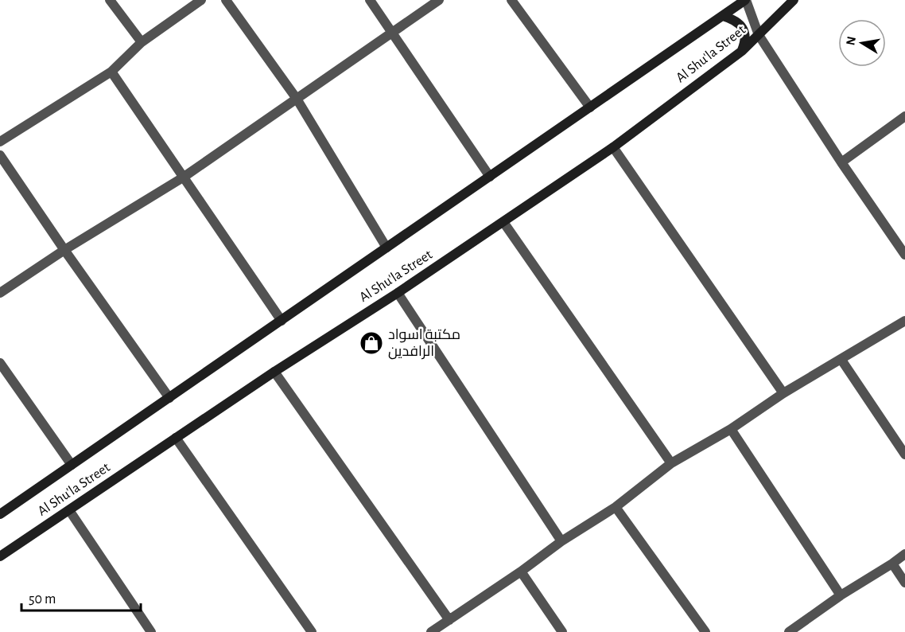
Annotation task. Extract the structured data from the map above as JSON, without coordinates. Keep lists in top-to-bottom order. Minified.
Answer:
{"streets":{"main road":["Al Shu'la Street"]},"places":{"shop":["مكتبة اسواد الرافدين"]},"scale_bar":"50 m","north":"left"}
